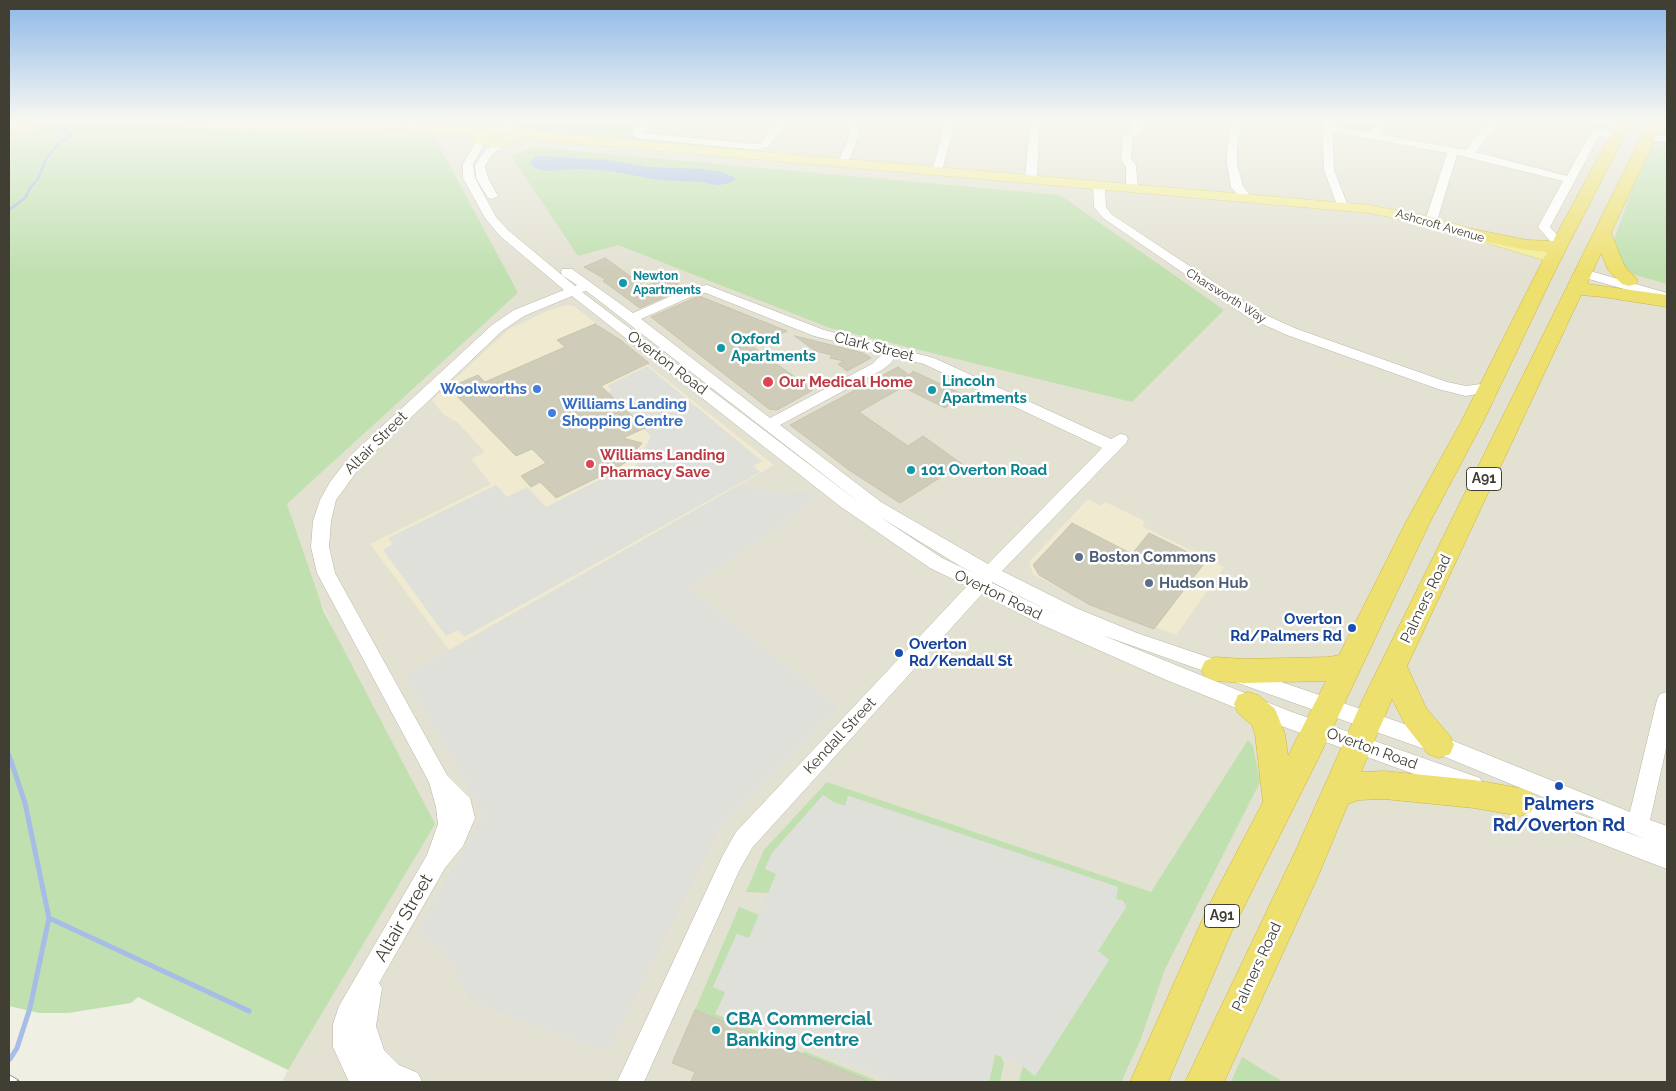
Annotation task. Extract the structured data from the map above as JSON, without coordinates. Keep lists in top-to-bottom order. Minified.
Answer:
{"streets":{"highway":["A91","Palmers Road"],"main road":["Ashcroft Avenue"],"street":["Charsworth Way","Clark Street","Overton Road","Altair Street","Kendall Street"]},"crossings":[["Ashcroft Avenue","Charsworth Way"],["Ashcroft Avenue","A91"],["Charsworth Way","A91"],["Clark Street","Overton Road"],["Clark Street","Kendall Street"],["Overton Road","Altair Street"],["Overton Road","A91"],["Overton Road","Palmers Road"],["Overton Road","Kendall Street"]],"places":["Newton Apartments","Oxford Apartments","Our Medical Home","Woolworths","Lincoln Apartments","Williams Landing Shopping Centre","Williams Landing Pharmacy Save","101 Overton Road","Boston Commons","Hudson Hub","Overton Rd/Palmers Rd","Overton Rd/Kendall St","Palmers Rd/Overton Rd","CBA Commercial Banking Centre"]}
